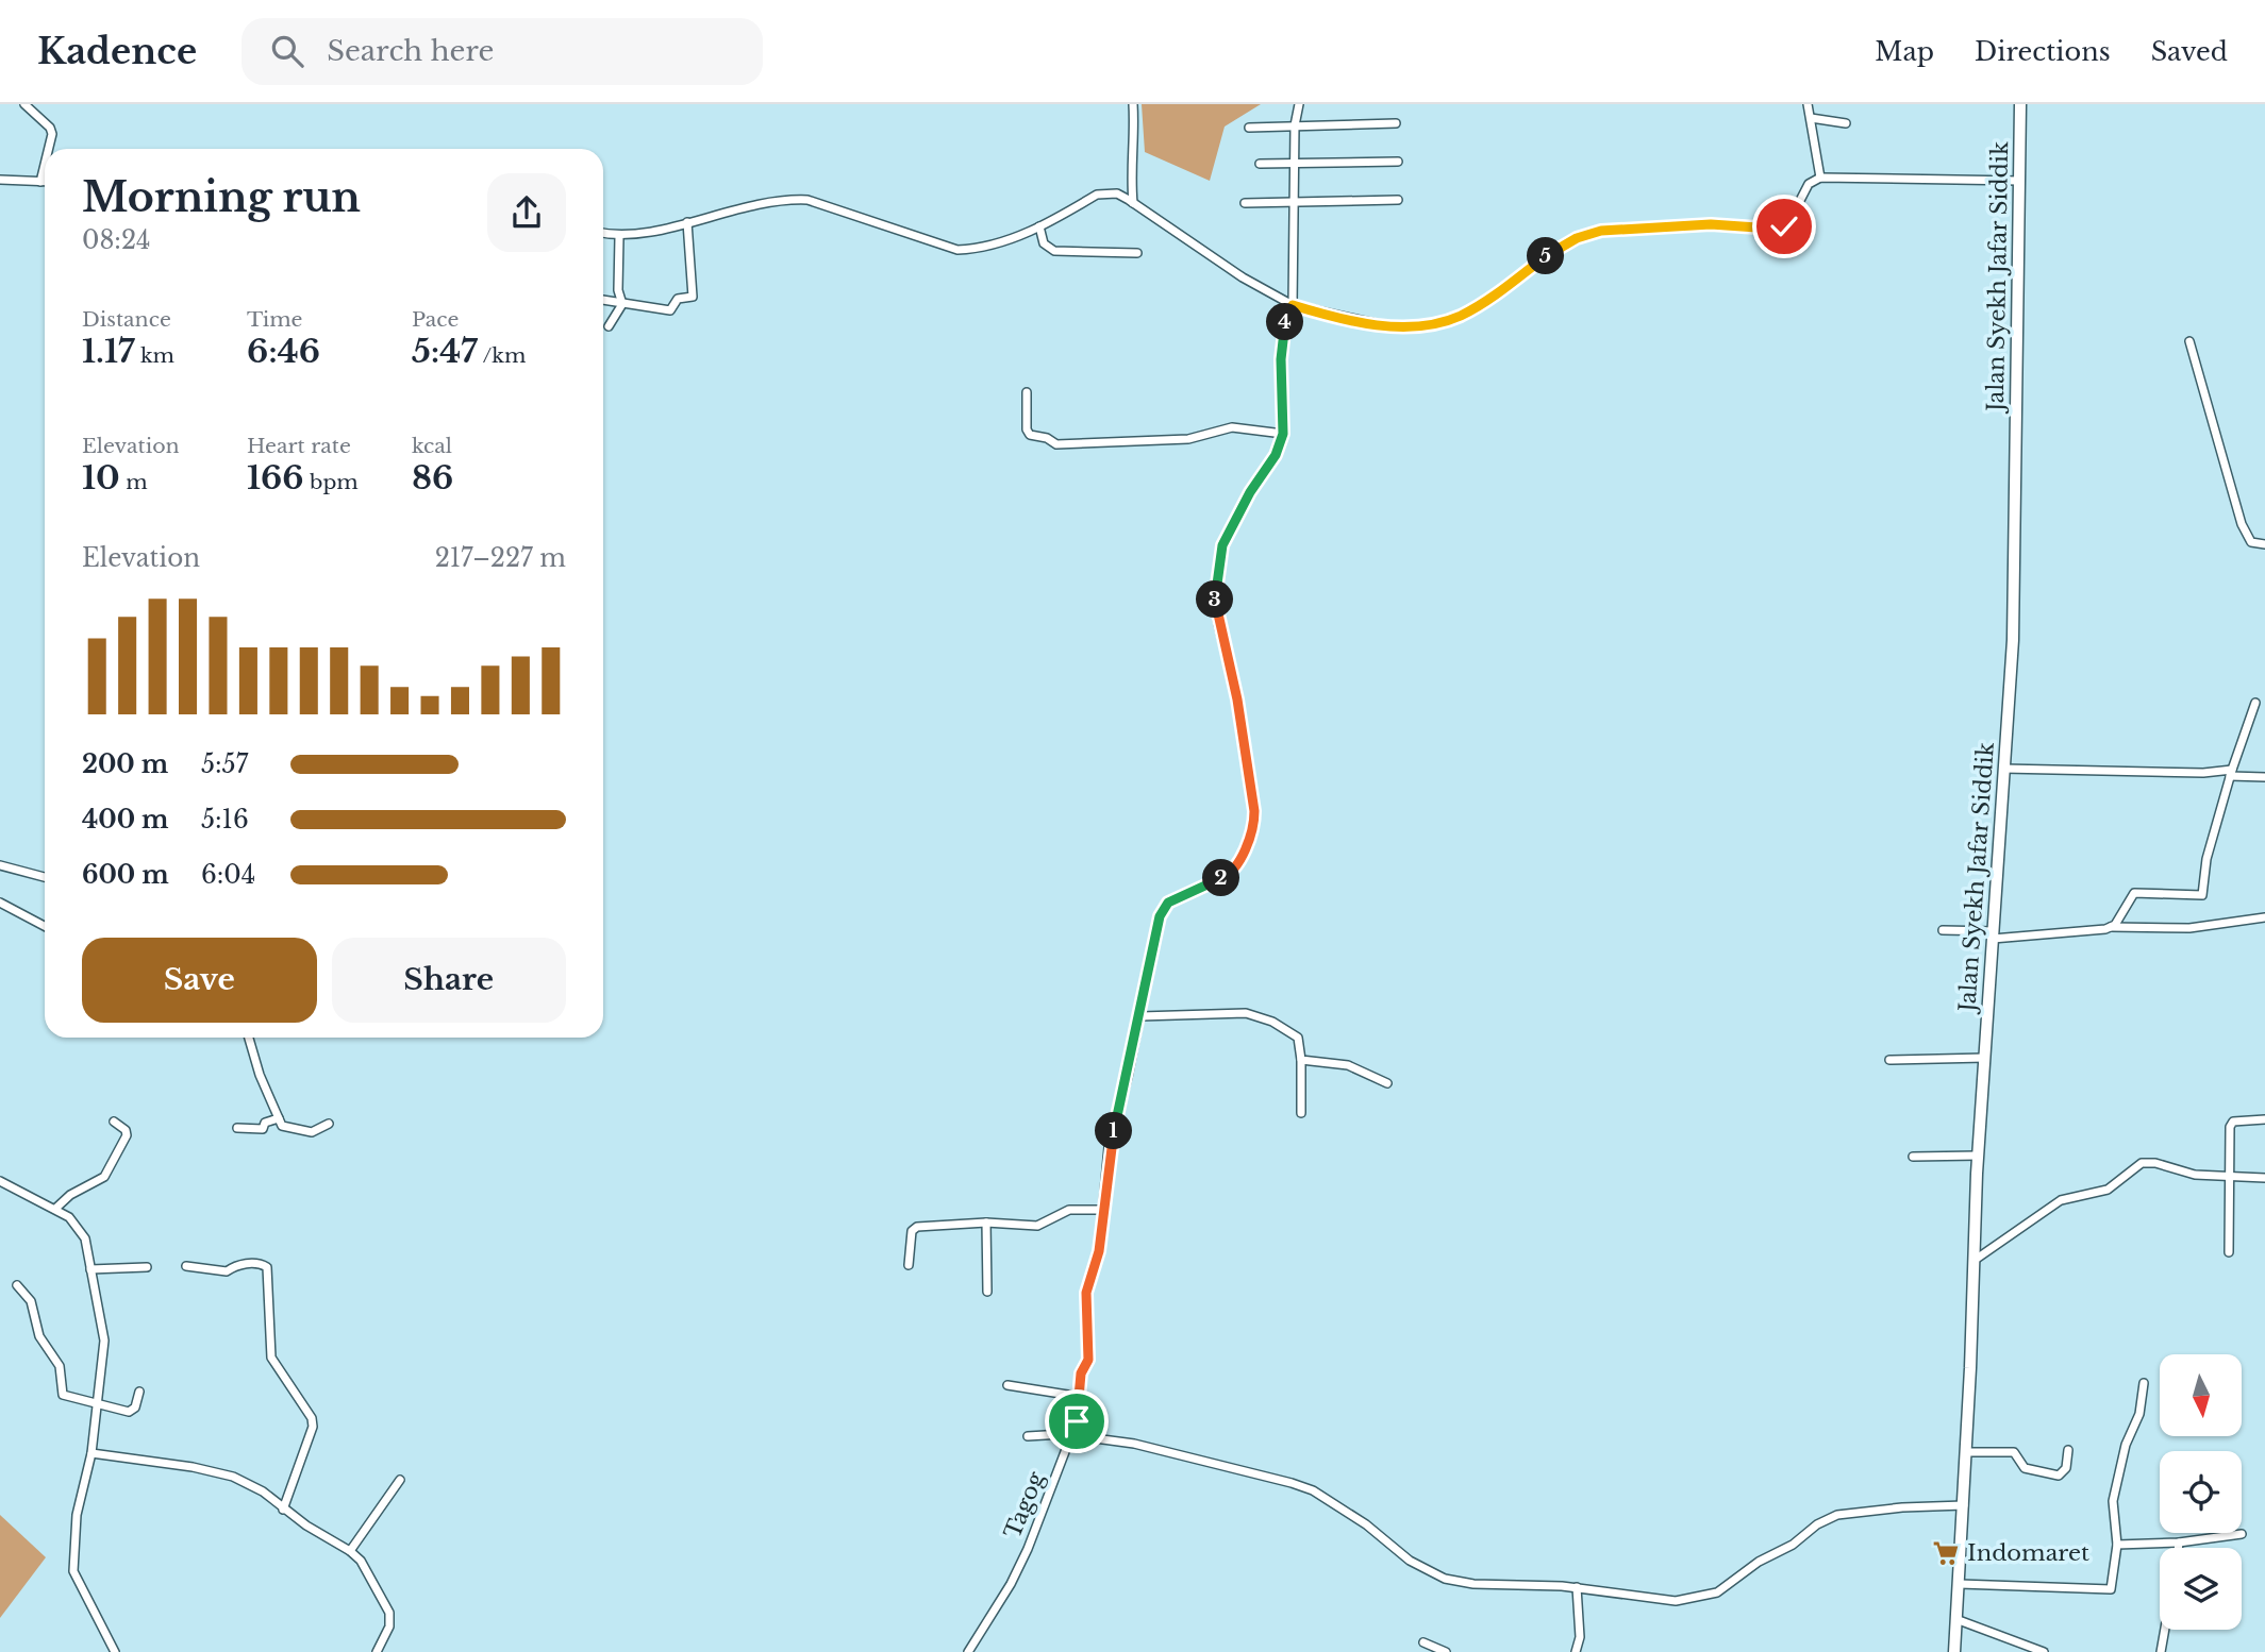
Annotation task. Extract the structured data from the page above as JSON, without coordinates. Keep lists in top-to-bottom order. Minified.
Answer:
{"streets":{"main road":["Jalan Syekh Jafar Siddik"],"street":["Tagog"]},"places":{"supermarket":["Indomaret"]},"north":"bottom","page":{"header":"Kadence","search":"Search here","nav":["Map","Directions","Saved"],"heading":["Morning run","08:24"],"pins":["5","4","3","2","1"],"stats":[["Distance","1.17 km"],["Time","6:46"],["Pace","5:47 /km"],["Elevation","10 m"],["Heart rate","166 bpm"],["kcal","86"]],"chart":["Elevation","217–227 m"],"list":[{"name":"200 m","note":"5:57"},{"name":"400 m","note":"5:16"},{"name":"600 m","note":"6:04"}],"buttons":["Save","Share"]}}
